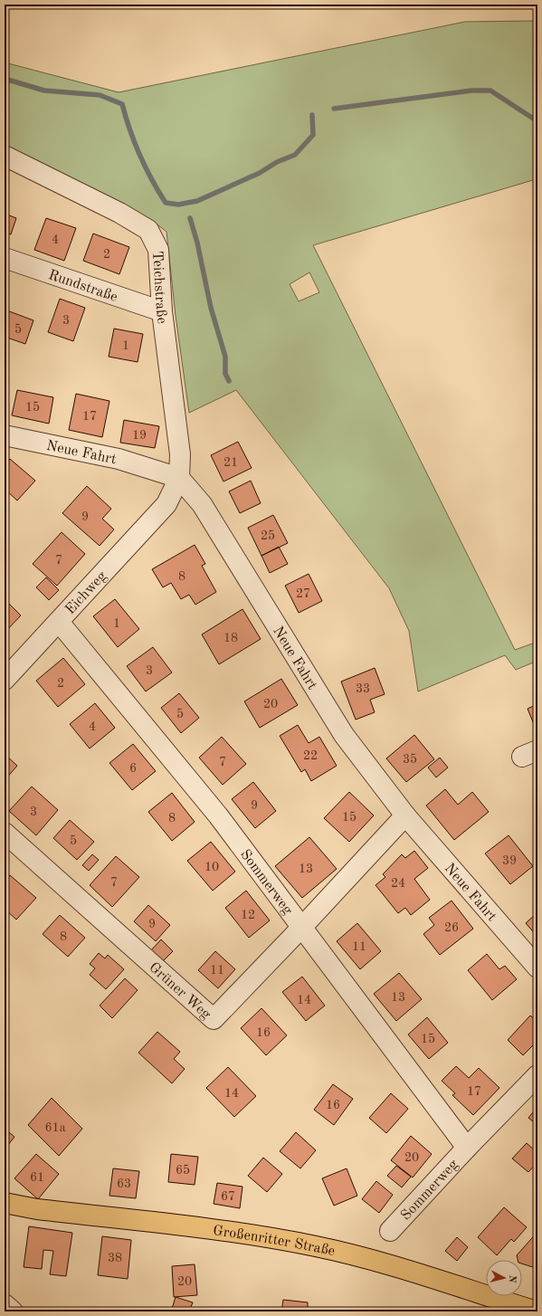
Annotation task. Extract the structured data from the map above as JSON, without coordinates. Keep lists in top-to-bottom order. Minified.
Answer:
{"streets":{"main road":["Großenritter Straße"],"street":["Rundstraße","Teichstraße","Neue Fahrt","Eichweg","Sommerweg","Grüner Weg"]},"crossings":[["Rundstraße","Teichstraße"],["Teichstraße","Neue Fahrt"],["Teichstraße","Eichweg"],["Neue Fahrt","Grüner Weg"],["Eichweg","Sommerweg"],["Sommerweg","Grüner Weg"]],"house_numbers":["4","2","3","5","1","15","17","19","21","9","25","7","8","27","1","18","3","2","33","20","5","4","22","35","7","6","9","3","15","8","5","39","10","13","7","24","12","9","26","8","11","11","13","14","16","15","17","14","16","61a","20","65","61","63","67","38","20"],"north":"right"}
